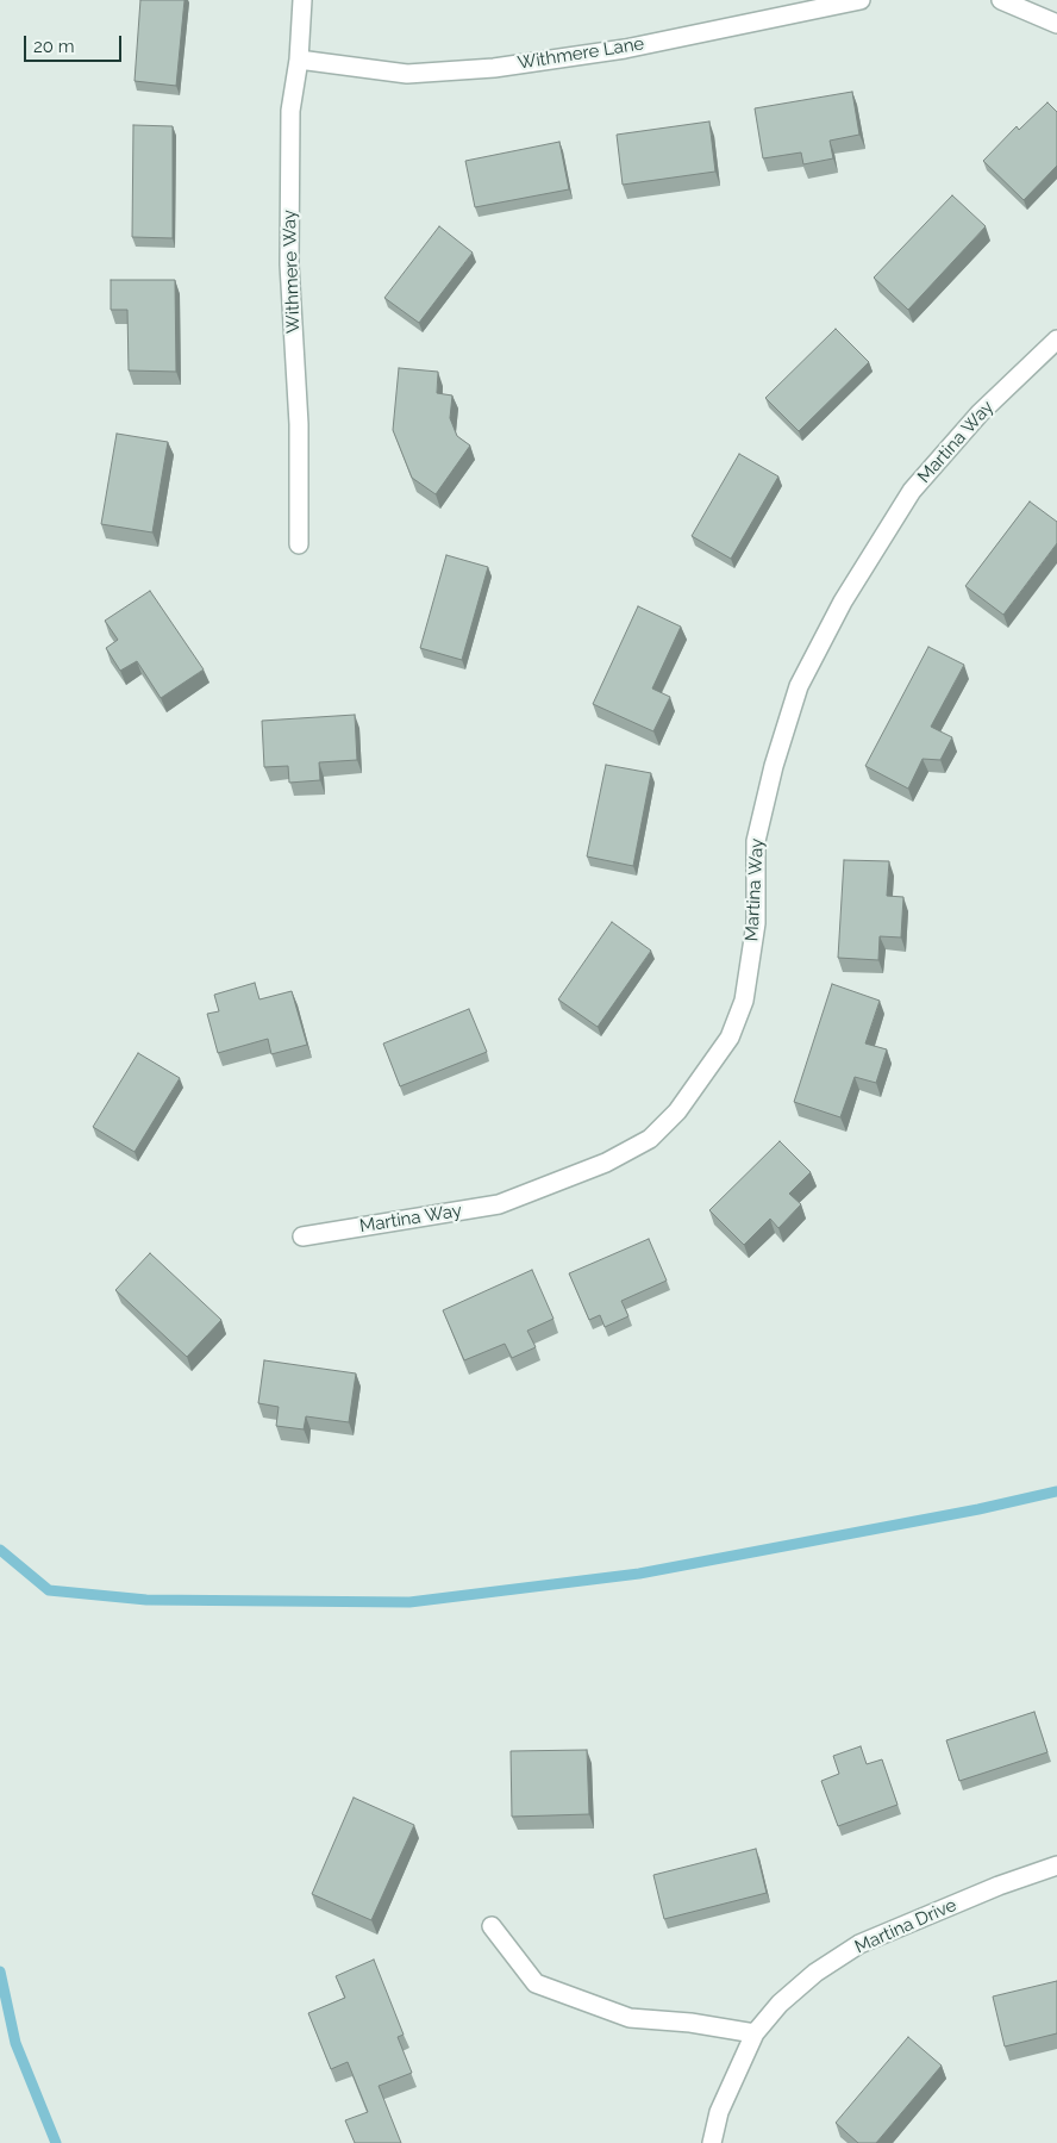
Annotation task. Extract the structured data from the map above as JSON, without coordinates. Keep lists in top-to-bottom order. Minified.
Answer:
{"streets":{"street":["Withmere Lane","Withmere Way","Martina Way","Martina Drive"]},"crossings":[["Withmere Lane","Withmere Way"]],"scale_bar":"20 m"}
